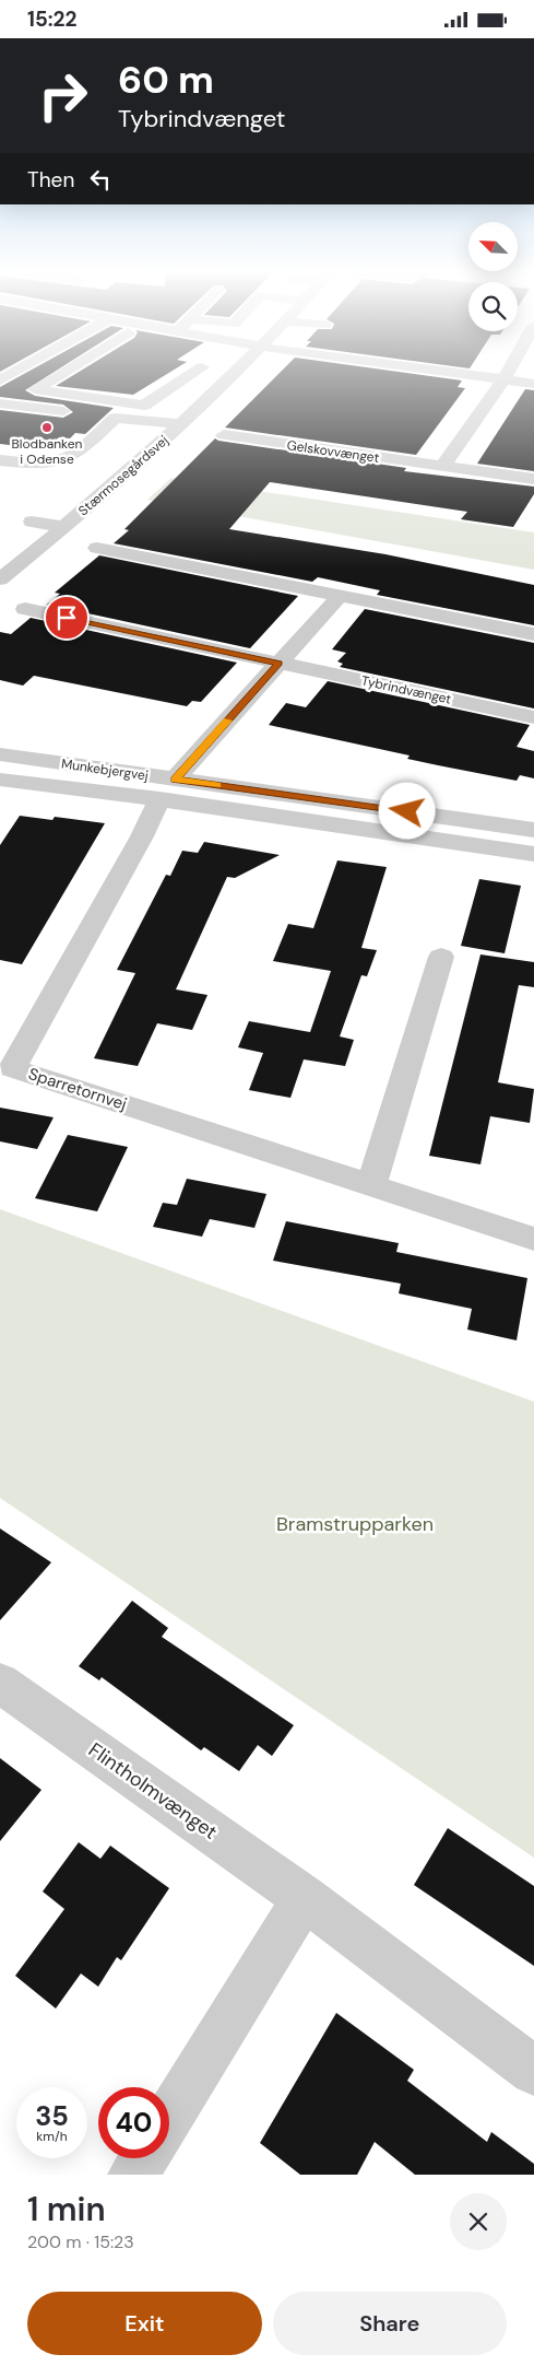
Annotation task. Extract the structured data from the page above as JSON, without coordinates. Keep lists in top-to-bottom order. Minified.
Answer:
{"streets":{"street":["Gelskovvænget","Stærmosegårdsvej","Tybrindvænget","Munkebjergvej","Sparretornvej","Flintholmvænget"]},"crossings":[["Munkebjergvej","Sparretornvej"]],"parks":["Bramstrupparken"],"places":["Blodbanken i Odense"],"north":"top left","page":{"status":"15:22","turn":["60 m","Tybrindvænget"],"then":"Then","speed":"35 km/h","limit":"40","heading":["1 min","200 m · 15:23"],"buttons":["Exit","Share"]}}
